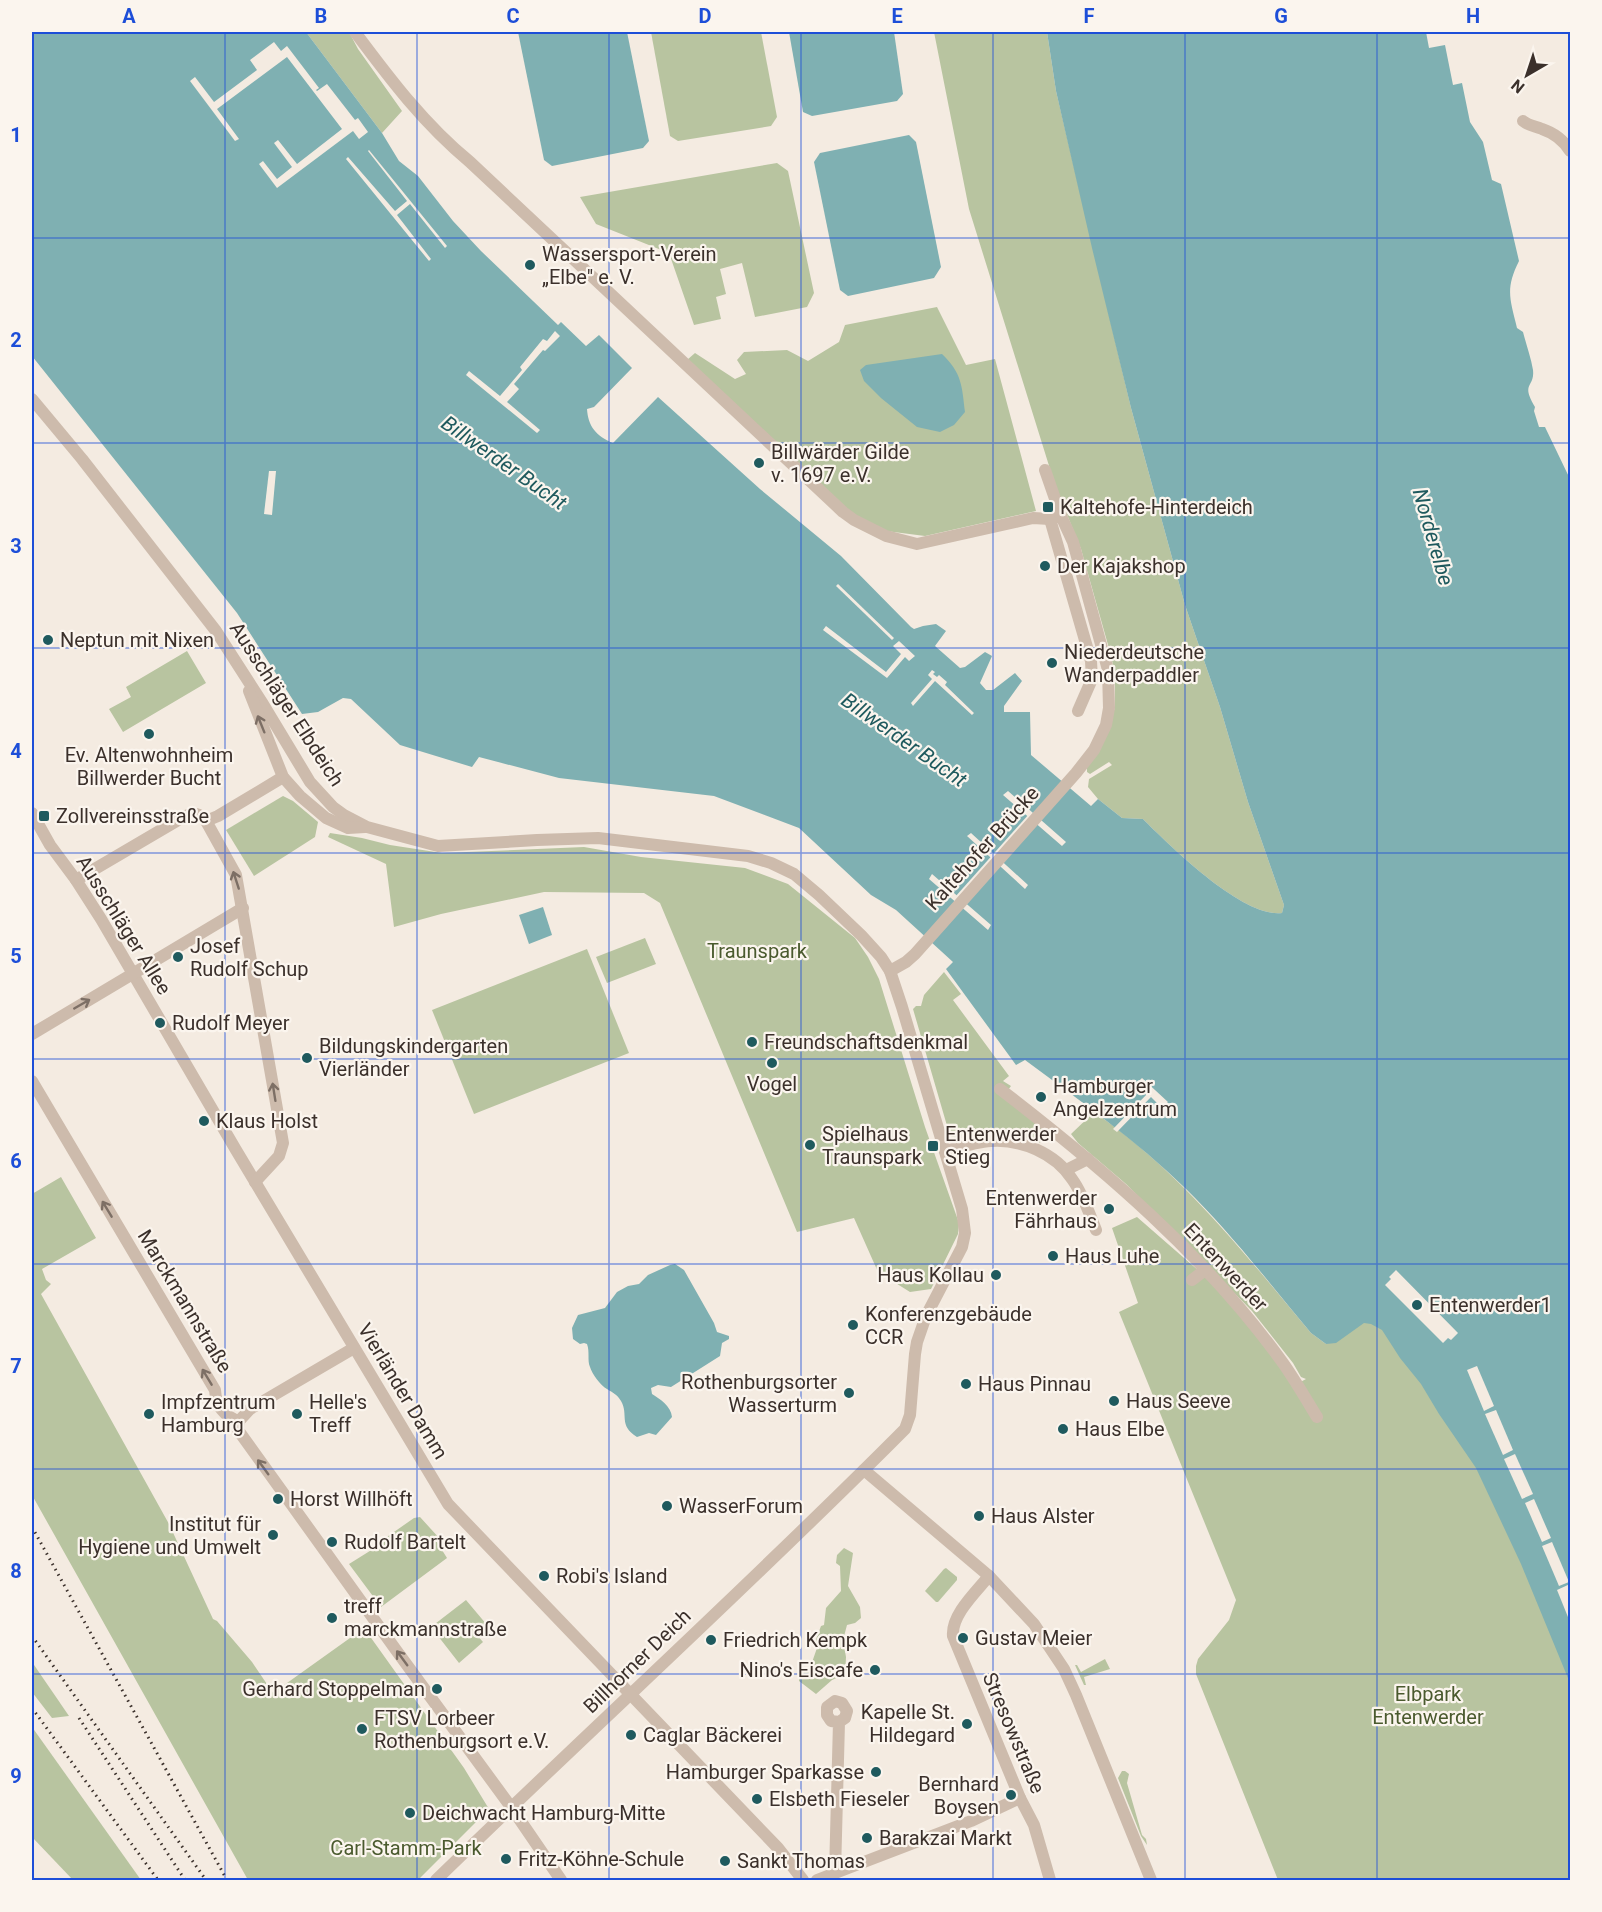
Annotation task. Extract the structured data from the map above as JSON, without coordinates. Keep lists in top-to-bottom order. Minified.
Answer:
{"streets":{"street":["Ausschläger Elbdeich","Kaltehofer Brücke","Ausschläger Allee","Entenwerder","Marckmannstraße","Vierländer Damm","Billhorner Deich","Stresowstraße"]},"crossings":[["Ausschläger Elbdeich","Kaltehofer Brücke"],["Ausschläger Elbdeich","Billhorner Deich"],["Ausschläger Allee","Vierländer Damm"],["Vierländer Damm","Billhorner Deich"]],"one_way":["Marckmannstraße"],"water":["Billwerder Bucht","Norderelbe"],"parks":["Traunspark","Elbpark Entenwerder","Carl-Stamm-Park"],"places":{"other":["Wassersport-Verein „Elbe\" e. V.","Billwärder Gilde v. 1697 e.V.","Der Kajakshop","Neptun mit Nixen","Niederdeutsche Wanderpaddler","Ev. Altenwohnheim Billwerder Bucht","Josef Rudolf Schup","Rudolf Meyer","Freundschaftsdenkmal","Bildungskindergarten Vierländer","Vogel","Hamburger Angelzentrum","Klaus Holst","Spielhaus Traunspark","Entenwerder Fährhaus","Haus Luhe","Haus Kollau","Entenwerder1","Konferenzgebäude CCR","Haus Pinnau","Rothenburgsorter Wasserturm","Haus Seeve","Impfzentrum Hamburg","Helle's Treff","Haus Elbe","Horst Willhöft","WasserForum","Haus Alster","Institut für Hygiene und Umwelt","Rudolf Bartelt","Robi's Island","treff marckmannstraße","Gustav Meier","Friedrich Kempk","Nino's Eiscafe","Gerhard Stoppelman","Kapelle St. Hildegard","FTSV Lorbeer Rothenburgsort e.V.","Caglar Bäckerei","Hamburger Sparkasse","Bernhard Boysen","Elsbeth Fieseler","Deichwacht Hamburg-Mitte","Barakzai Markt","Fritz-Köhne-Schule","Sankt Thomas"],"transit":["Kaltehofe-Hinterdeich","Zollvereinsstraße","Entenwerder Stieg"]},"north":"bottom left","grid":{"columns":["A","B","C","D","E","F","G","H"],"rows":["1","2","3","4","5","6","7","8","9"]}}
